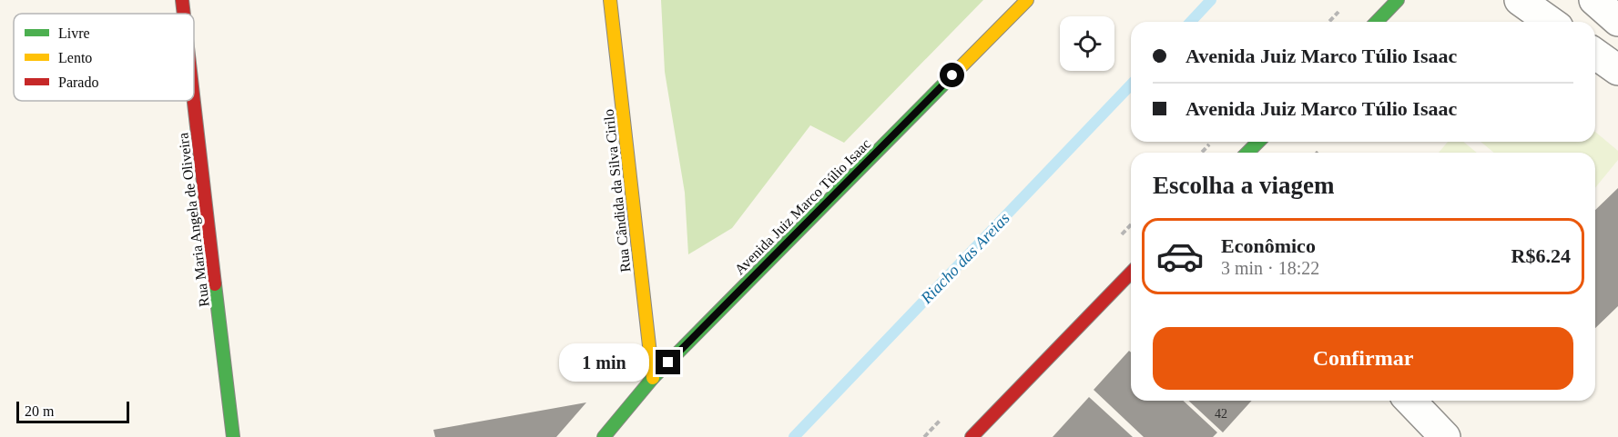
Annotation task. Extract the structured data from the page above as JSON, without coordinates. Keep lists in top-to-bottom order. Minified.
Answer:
{"streets":{"main road":["Rua Cândida da Silva Cirilo","Avenida Juiz Marco Túlio Isaac","Rua Maria Angela de Oliveira"]},"crossings":[["Rua Cândida da Silva Cirilo","Avenida Juiz Marco Túlio Isaac"]],"water":["Riacho das Areias"],"house_numbers":["42"],"legend":["Livre","Lento","Parado"],"scale_bar":"20 m","page":{"banner":["Avenida Juiz Marco Túlio Isaac","Avenida Juiz Marco Túlio Isaac"],"heading":"Escolha a viagem","list":[{"name":"Econômico","note":"3 min · 18:22","value":"R$6.24"}],"buttons":"Confirmar","bubble":"1 min","scale":"20 m"}}
